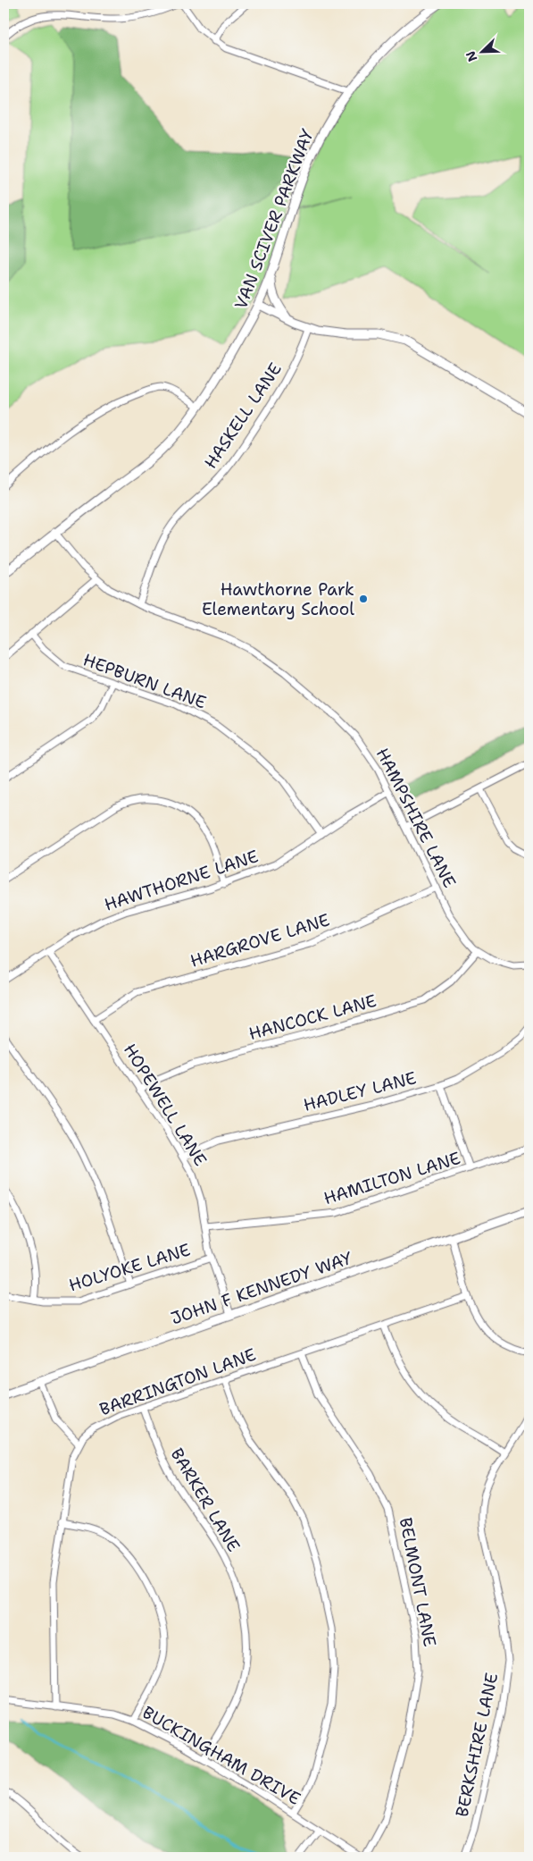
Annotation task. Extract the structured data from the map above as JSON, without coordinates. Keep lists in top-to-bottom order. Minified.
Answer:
{"streets":{"street":["VAN SCIVER PARKWAY","HASKELL LANE","HEPBURN LANE","HAMPSHIRE LANE","HAWTHORNE LANE","HARGROVE LANE","HANCOCK LANE","HADLEY LANE","HOPEWELL LANE","HAMILTON LANE","HOLYOKE LANE","JOHN F KENNEDY WAY","BARRINGTON LANE","BARKER LANE","BELMONT LANE","BERKSHIRE LANE","BUCKINGHAM DRIVE"]},"crossings":[["VAN SCIVER PARKWAY","HAMPSHIRE LANE"],["HASKELL LANE","HAMPSHIRE LANE"],["HEPBURN LANE","HAWTHORNE LANE"],["HAMPSHIRE LANE","HAWTHORNE LANE"],["HAMPSHIRE LANE","HARGROVE LANE"],["HAMPSHIRE LANE","HANCOCK LANE"],["HAWTHORNE LANE","HOPEWELL LANE"],["HARGROVE LANE","HOPEWELL LANE"],["HANCOCK LANE","HOPEWELL LANE"],["HADLEY LANE","HOPEWELL LANE"],["HOPEWELL LANE","HAMILTON LANE"],["HOPEWELL LANE","HOLYOKE LANE"],["HOPEWELL LANE","JOHN F KENNEDY WAY"],["BARRINGTON LANE","BARKER LANE"],["BARRINGTON LANE","BELMONT LANE"],["BARRINGTON LANE","BUCKINGHAM DRIVE"],["BARKER LANE","BUCKINGHAM DRIVE"]],"places":["Hawthorne Park Elementary School"],"north":"bottom left"}
